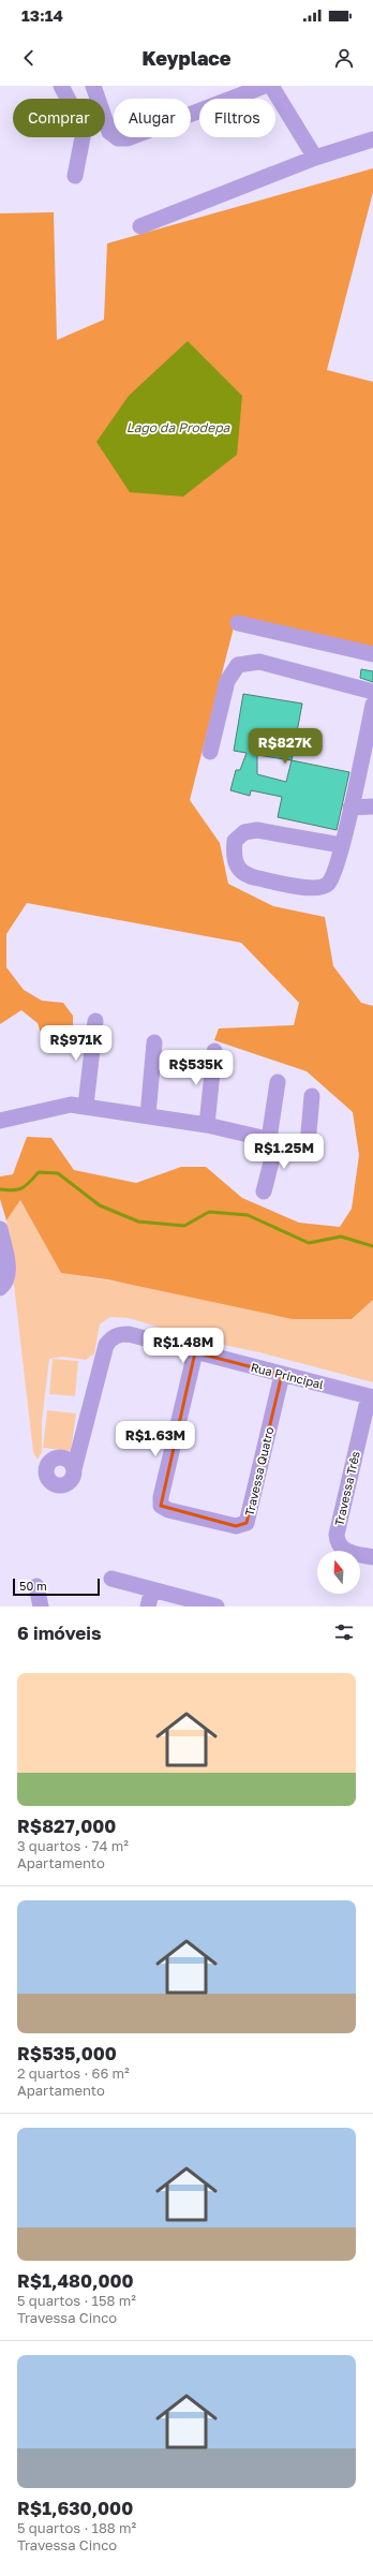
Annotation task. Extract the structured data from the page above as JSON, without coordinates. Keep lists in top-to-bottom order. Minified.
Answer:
{"streets":{"street":["Rua Principal","Travessa Quatro","Travessa Três"]},"crossings":[["Rua Principal","Travessa Quatro"],["Rua Principal","Travessa Três"]],"water":["Lago da Prodepa"],"scale_bar":"50 m","north":"top","page":{"status":"13:14","header":"Keyplace","chip":["Comprar","Alugar","Filtros"],"price":["R$827K","R$971K","R$535K","R$1.25M","R$1.48M","R$1.63M"],"scale":"50 m","heading":"6 imóveis","list":[{"name":"R$827,000","note":"3 quartos · 74 m² · Apartamento"},{"name":"R$535,000","note":"2 quartos · 66 m² · Apartamento"},{"name":"R$1,480,000","note":"5 quartos · 158 m² · Travessa Cinco"},{"name":"R$1,630,000","note":"5 quartos · 188 m² · Travessa Cinco"}]}}
